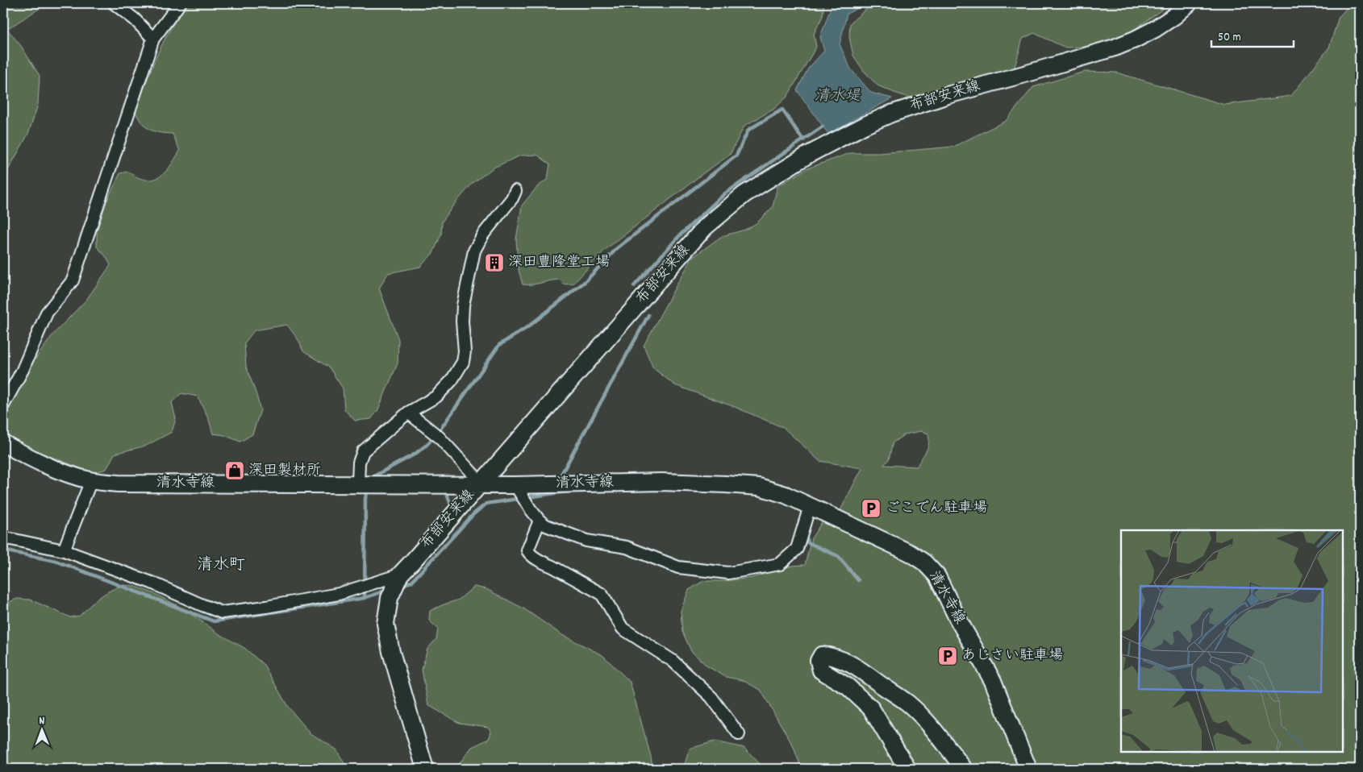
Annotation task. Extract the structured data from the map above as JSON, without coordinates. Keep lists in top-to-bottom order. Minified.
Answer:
{"streets":{"main road":["布部安来線","清水寺線"]},"crossings":[["布部安来線","清水寺線"]],"districts":["清水町"],"water":["清水堤"],"places":{"building":["深田豊隆堂工場"],"shop":["深田製材所"],"parking":["ごこでん駐車場","あじさい駐車場"]},"scale_bar":"50 m","north":"top"}
